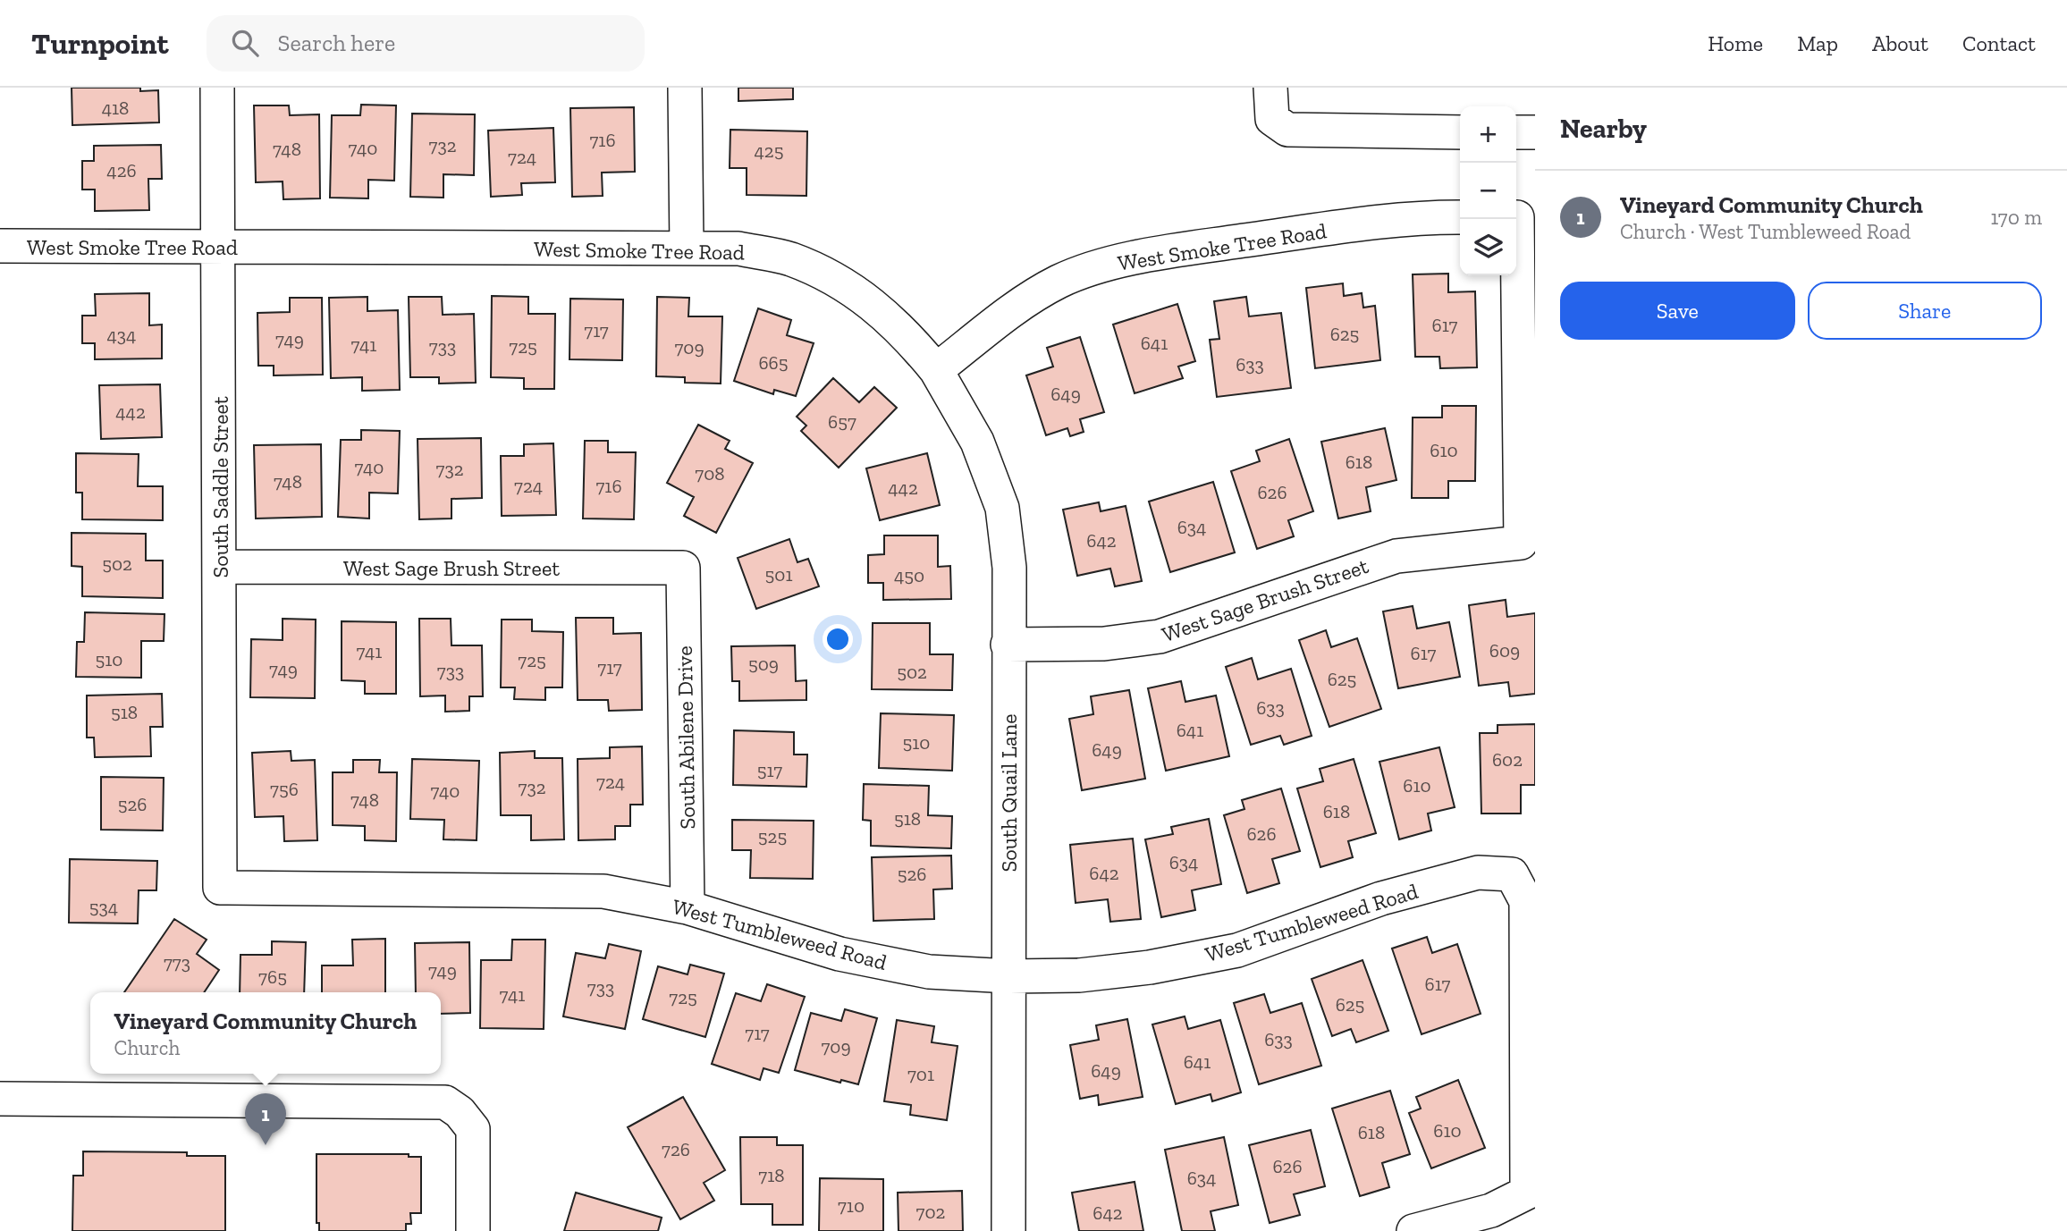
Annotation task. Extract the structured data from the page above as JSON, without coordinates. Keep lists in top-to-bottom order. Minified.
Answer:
{"streets":{"street":["West Smoke Tree Road","South Saddle Street","West Sage Brush Street","South Abilene Drive","South Quail Lane","West Tumbleweed Road"]},"crossings":[["West Smoke Tree Road","South Saddle Street"],["West Smoke Tree Road","South Quail Lane"],["South Saddle Street","West Sage Brush Street"],["South Saddle Street","West Tumbleweed Road"],["West Sage Brush Street","South Abilene Drive"],["West Sage Brush Street","South Quail Lane"],["South Abilene Drive","West Tumbleweed Road"],["South Quail Lane","West Tumbleweed Road"]],"house_numbers":["418","716","732","740","748","425","724","426","617","717","625","434","749","641","741","733","725","709","665","633","649","442","657","610","618","740","732","708","748","724","716","442","626","634","642","502","501","450","609","741","617","510","725","509","717","749","733","502","625","633","518","641","510","649","602","517","724","610","732","756","740","748","526","618","518","626","525","634","642","526","534","773","749","765","617","733","741","725","625","717","633","709","641","649","701","610","618","726","626","718","634","710","702","642"],"page":{"header":"Turnpoint","search":"Search here","nav":["Home","Map","About","Contact"],"heading":"Nearby","map_buttons":["+","−"],"list":[{"mark":"1","name":"Vineyard Community Church","note":"Church · West Tumbleweed Road","value":"170 m"}],"buttons":["Save","Share"],"popup":["Vineyard Community Church","Church"],"pins":"1"}}
